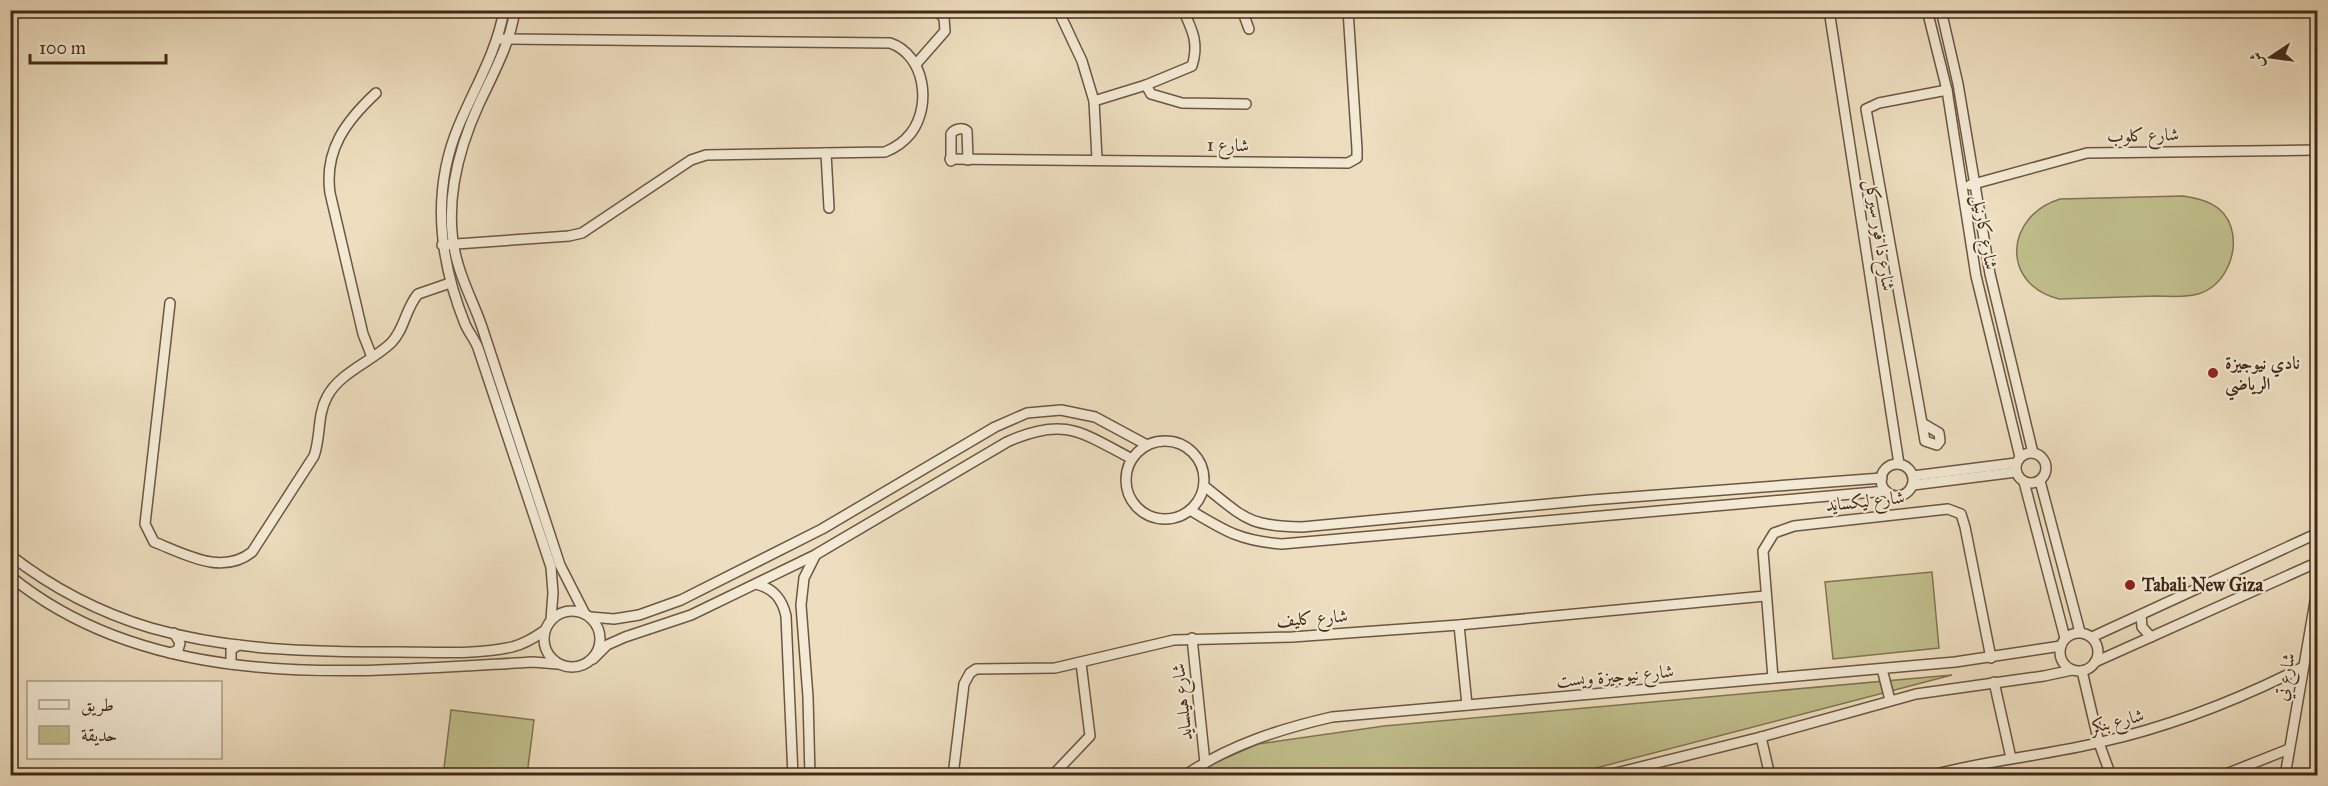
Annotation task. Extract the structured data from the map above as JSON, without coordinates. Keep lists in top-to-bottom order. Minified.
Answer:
{"streets":{"street":["شارع كلوب","شارع 1","شارع كارنيل","شارع ذا فور سيركل","شارع ليكسايد","شارع كليف","شارع نيوجيزة ويست","شارع تي","شارع هيلسايد","شارع بنكر"]},"crossings":[["شارع كلوب","شارع كارنيل"],["شارع ليكسايد","شارع كليف"],["شارع ليكسايد","شارع نيوجيزة ويست"],["شارع كليف","شارع هيلسايد"],["شارع نيوجيزة ويست","شارع هيلسايد"],["شارع تي","شارع بنكر"]],"places":["نادي نيوجيزة الرياضي","Tabali New Giza"],"legend":["طريق","حديقة"],"scale_bar":"100 m","north":"left"}
